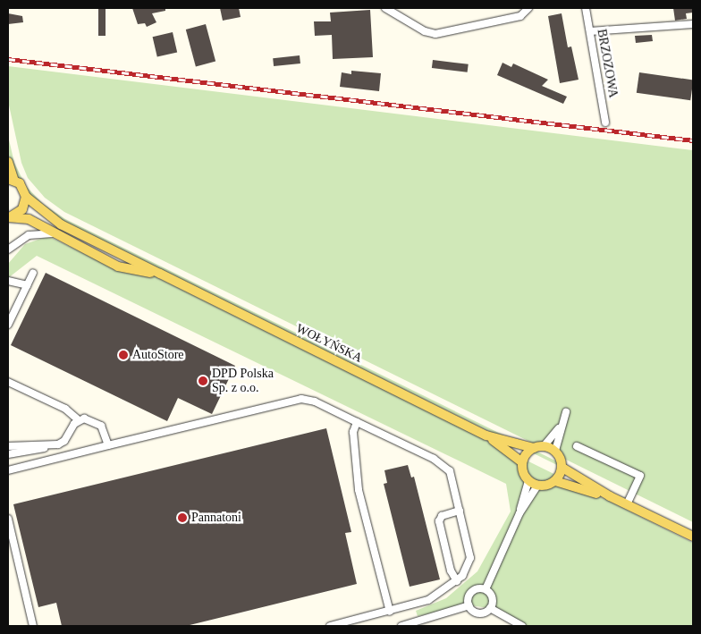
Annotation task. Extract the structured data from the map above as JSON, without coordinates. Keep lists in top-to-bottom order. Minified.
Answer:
{"streets":{"main road":["WOŁYŃSKA"],"street":["BRZOZOWA"]},"places":["AutoStore","DPD Polska Sp. z o.o.","Pannatoni"]}
